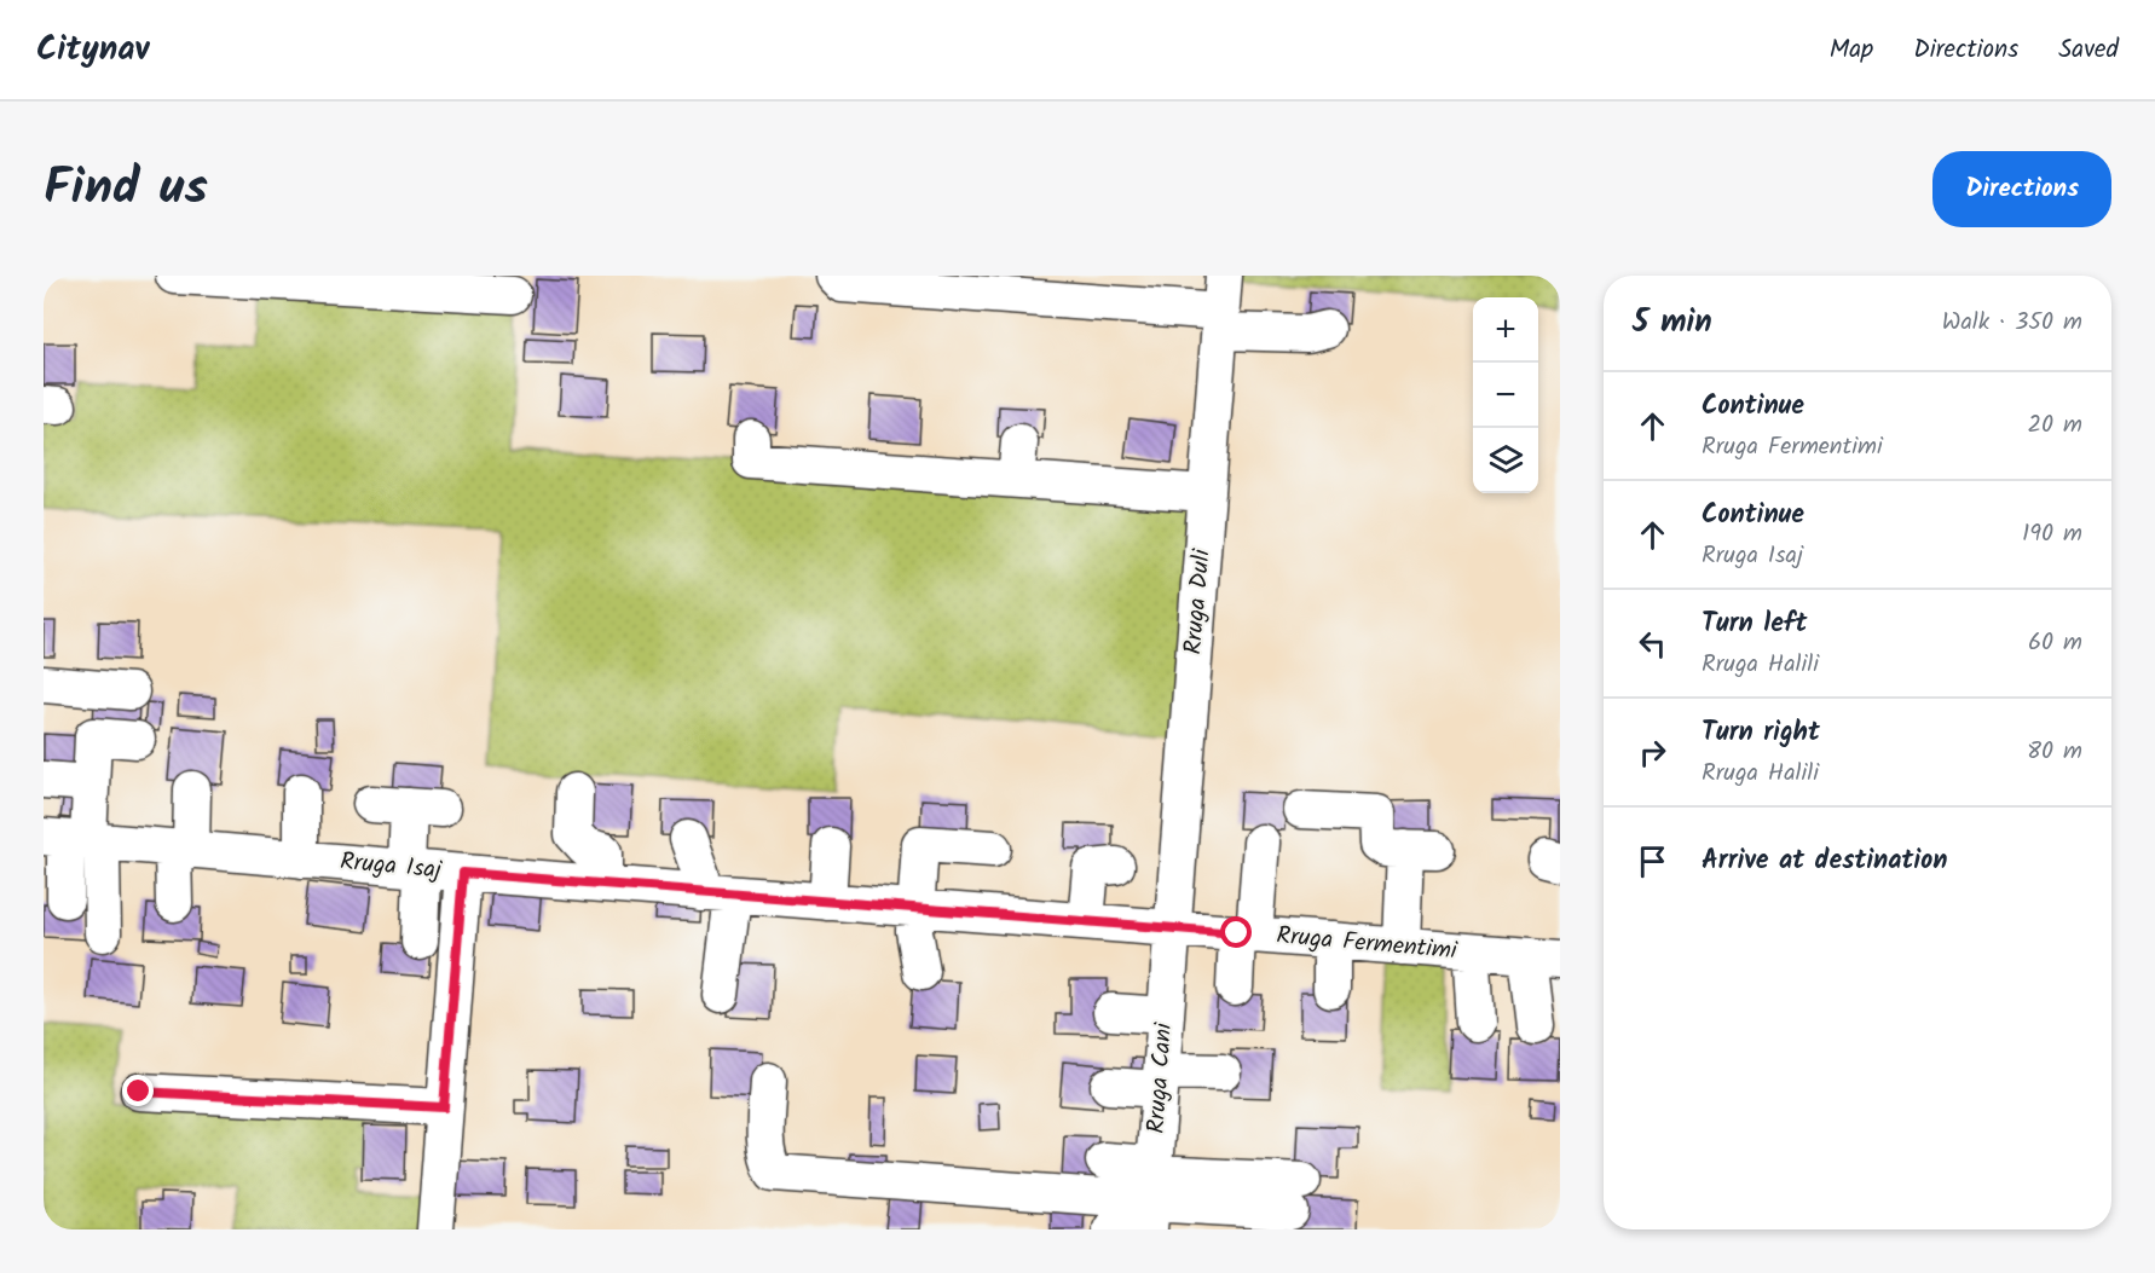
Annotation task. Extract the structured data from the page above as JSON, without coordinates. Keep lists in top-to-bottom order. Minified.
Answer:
{"streets":{"street":["Rruga Duli","Rruga Isaj","Rruga Fermentimi","Rruga Cani"]},"crossings":[["Rruga Duli","Rruga Isaj"],["Rruga Duli","Rruga Fermentimi"],["Rruga Duli","Rruga Cani"],["Rruga Isaj","Rruga Fermentimi"],["Rruga Isaj","Rruga Cani"],["Rruga Fermentimi","Rruga Cani"]],"page":{"header":"Citynav","nav":["Map","Directions","Saved"],"title":"Find us","buttons":"Directions","heading":["5 min","Walk · 350 m"],"map_buttons":["+","−"],"list":[["Continue","Rruga Fermentimi","20 m"],["Continue","Rruga Isaj","190 m"],["Turn left","Rruga Halili","60 m"],["Turn right","Rruga Halili","80 m"],"Arrive at destination"]}}
